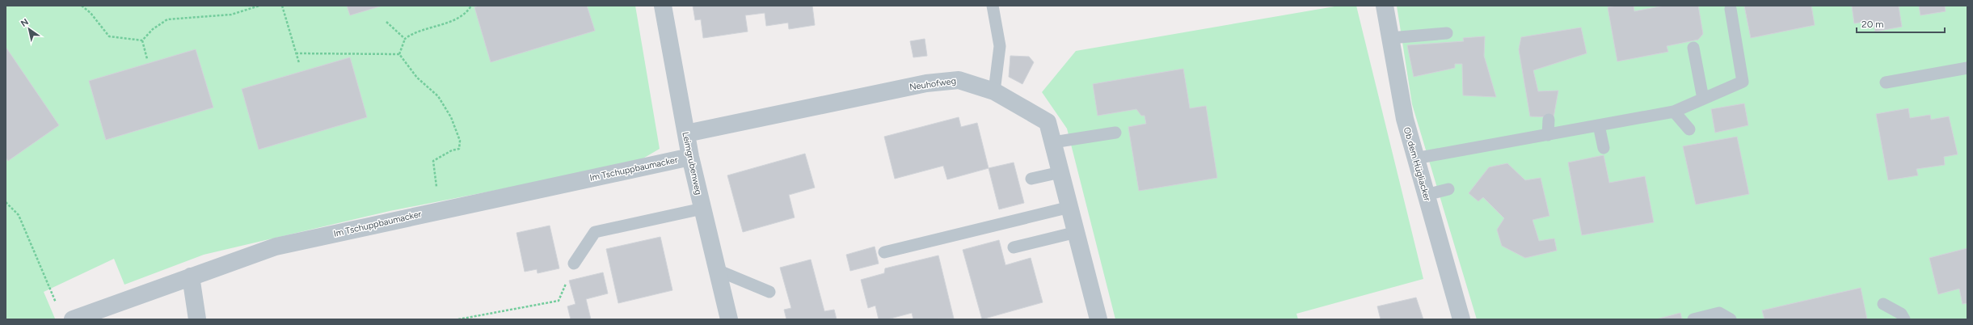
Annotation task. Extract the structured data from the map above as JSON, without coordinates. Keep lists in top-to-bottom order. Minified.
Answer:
{"streets":{"street":["Neuhofweg","Leimgrubenweg","Ob dem Hügliacker","Im Tschuppbaumacker"]},"crossings":[["Neuhofweg","Leimgrubenweg"],["Leimgrubenweg","Im Tschuppbaumacker"]],"scale_bar":"20 m","north":"top left"}
